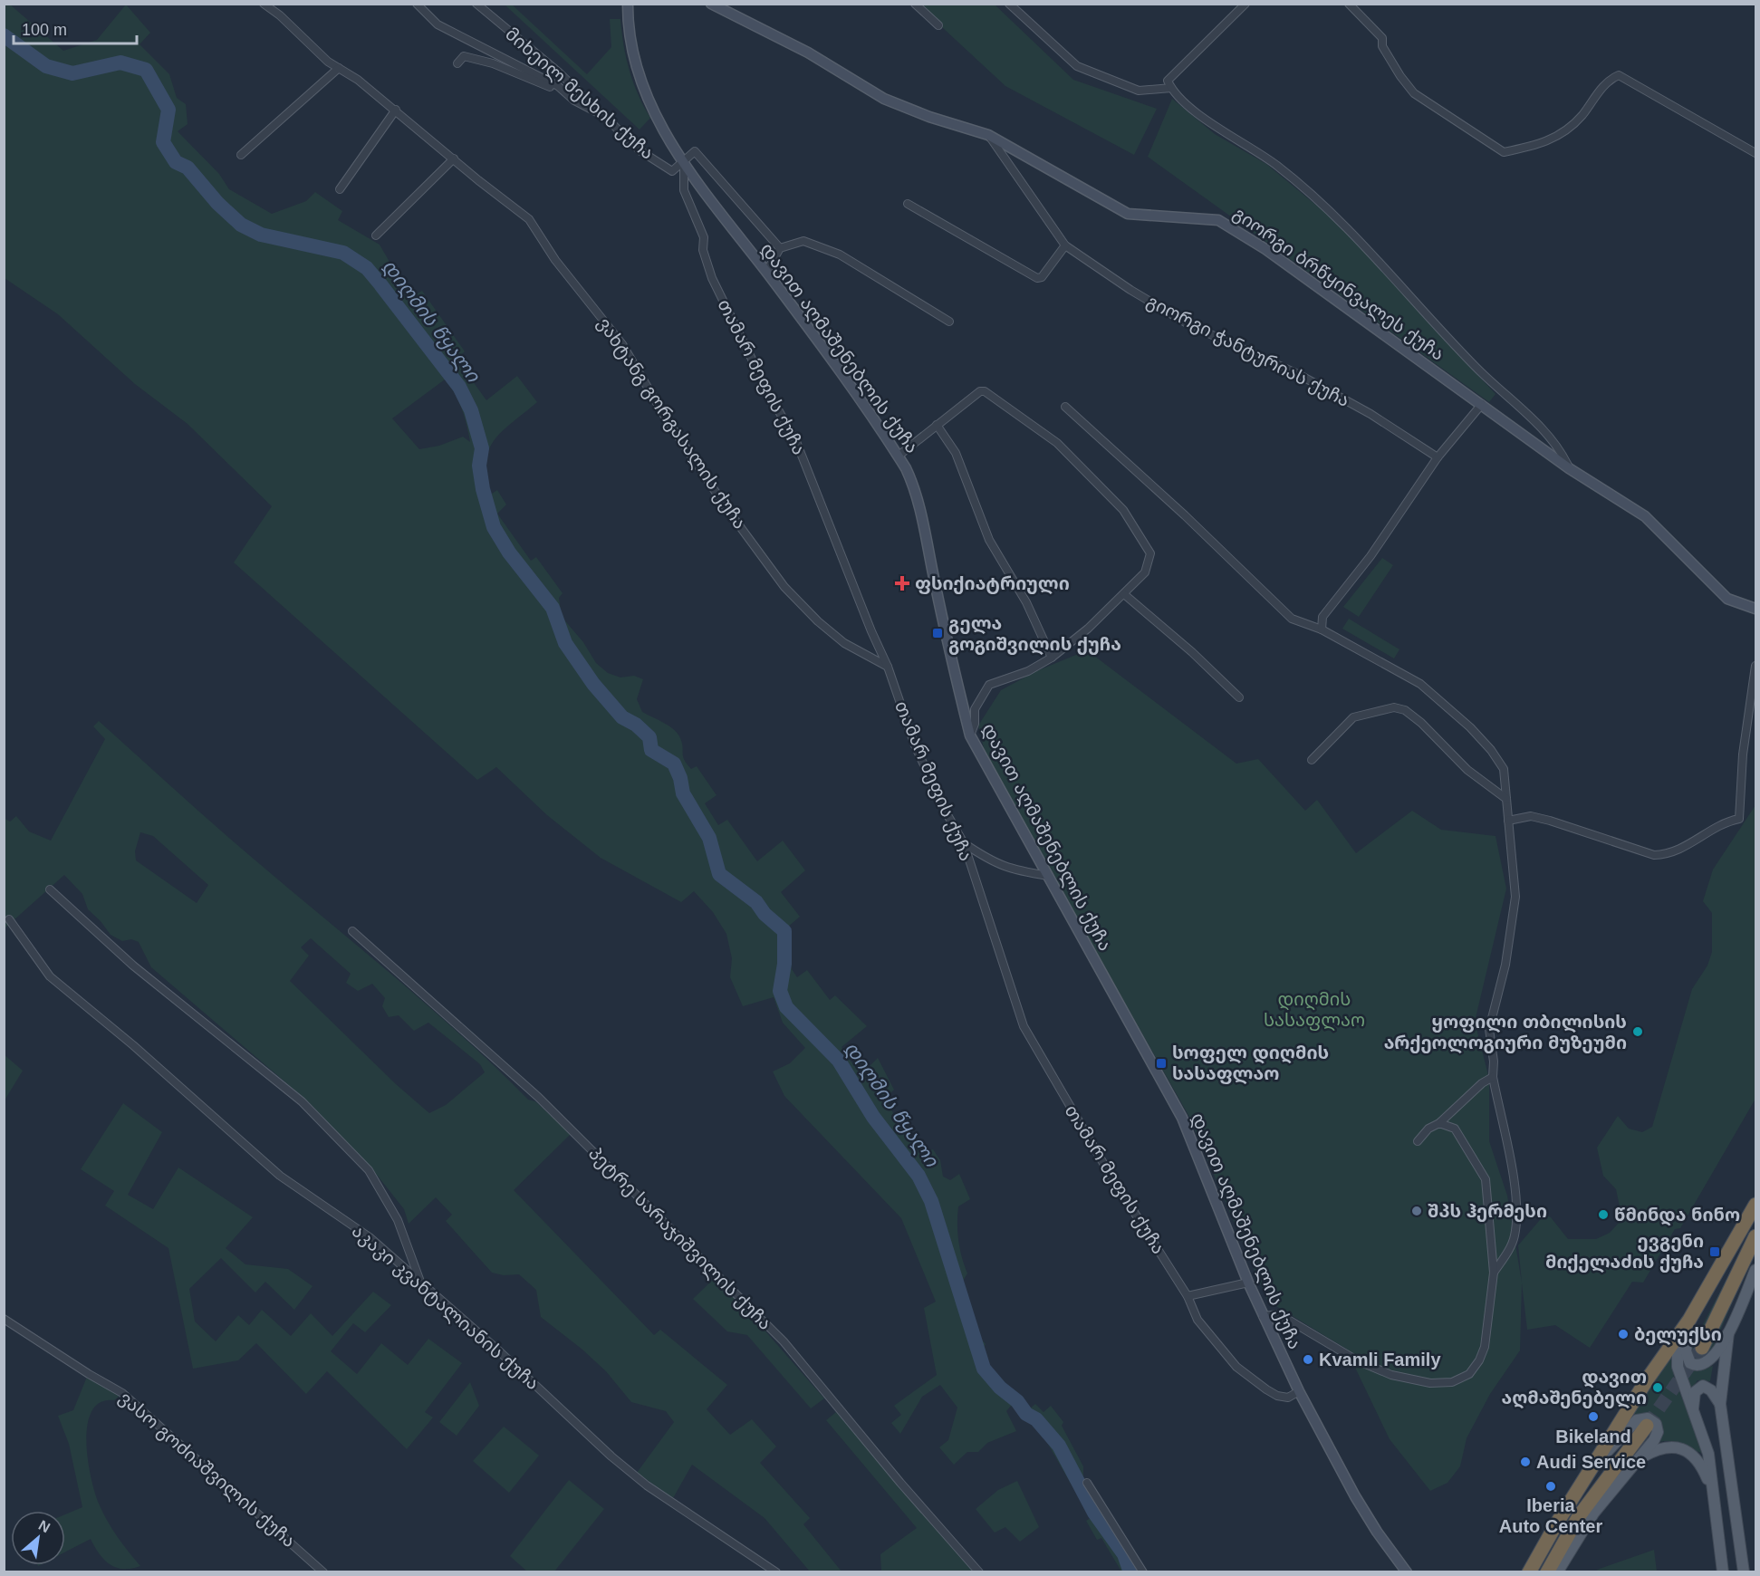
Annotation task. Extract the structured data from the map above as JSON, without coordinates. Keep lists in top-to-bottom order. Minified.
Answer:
{"streets":{"street":["მიხეილ მესხის ქუჩა","გიორგი ბრწყინვალეს ქუჩა","დავით აღმაშენებლის ქუჩა","გიორგი ჭანტურიას ქუჩა","თამარ მეფის ქუჩა","ვახტანგ გორგასალის ქუჩა","პეტრე სარაჯიშვილის ქუჩა","აკაკი კვანტალიანის ქუჩა","ვასო გოძიაშვილის ქუჩა"]},"crossings":[["მიხეილ მესხის ქუჩა","დავით აღმაშენებლის ქუჩა"],["მიხეილ მესხის ქუჩა","თამარ მეფის ქუჩა"],["გიორგი ბრწყინვალეს ქუჩა","გიორგი ჭანტურიას ქუჩა"],["დავით აღმაშენებლის ქუჩა","თამარ მეფის ქუჩა"],["თამარ მეფის ქუჩა","ვახტანგ გორგასალის ქუჩა"]],"water":["დიღმის წყალი"],"parks":["დიღმის სასაფლაო"],"places":{"health":["ფსიქიატრიული"],"transit":["გელა გოგიშვილის ქუჩა","სოფელ დიღმის სასაფლაო","ევგენი მიქელაძის ქუჩა"],"other":["ყოფილი თბილისის არქეოლოგიური მუზეუმი","შპს ჰერმესი","წმინდა ნინო","ბელუქსი","Kvamli Family","დავით აღმაშენებელი","Bikeland","Audi Service","Iberia Auto Center"]},"scale_bar":"100 m","north":"top right"}
